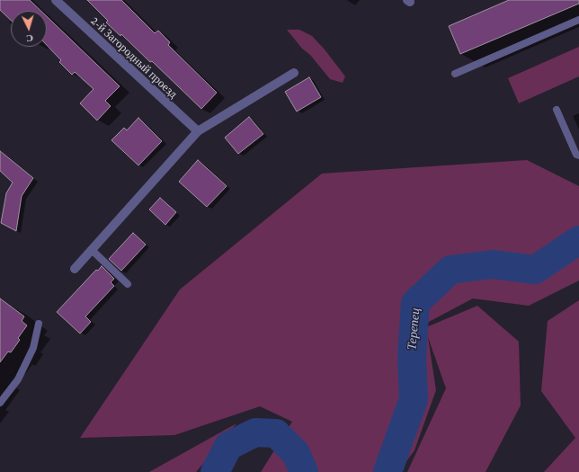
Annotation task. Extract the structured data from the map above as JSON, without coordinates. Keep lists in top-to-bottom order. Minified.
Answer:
{"streets":{"street":["2-й Загородный проезд"]},"water":["Терепец"],"north":"bottom"}
